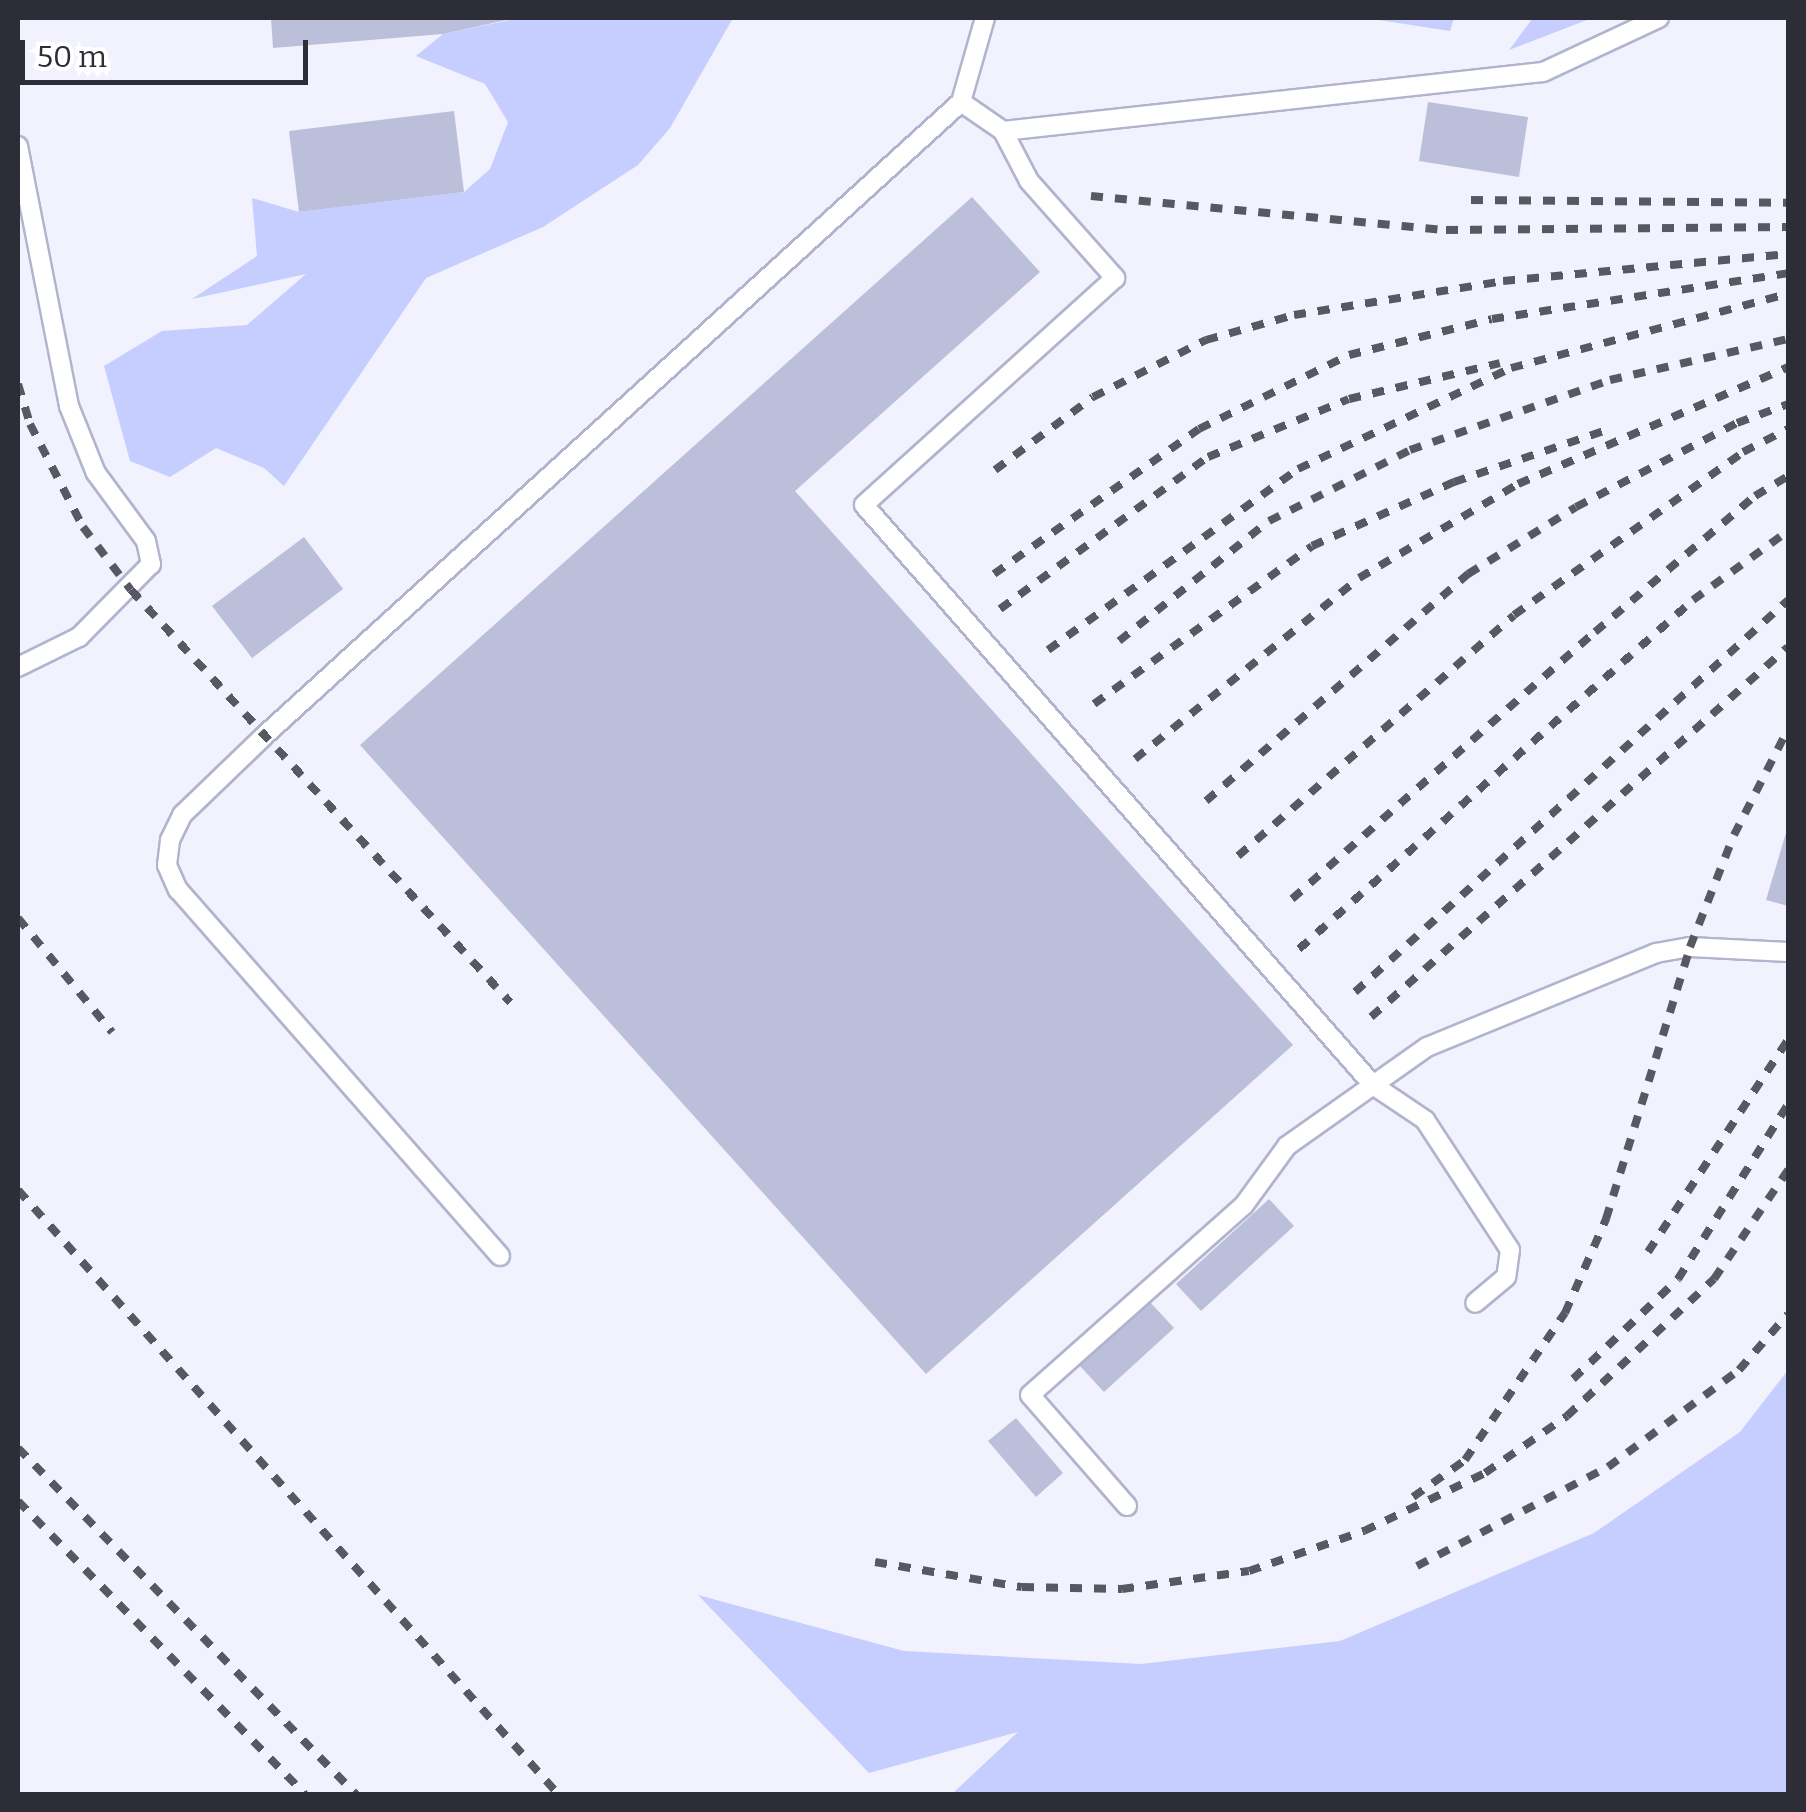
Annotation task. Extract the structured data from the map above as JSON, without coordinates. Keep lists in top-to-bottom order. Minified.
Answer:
{"scale_bar":"50 m"}
